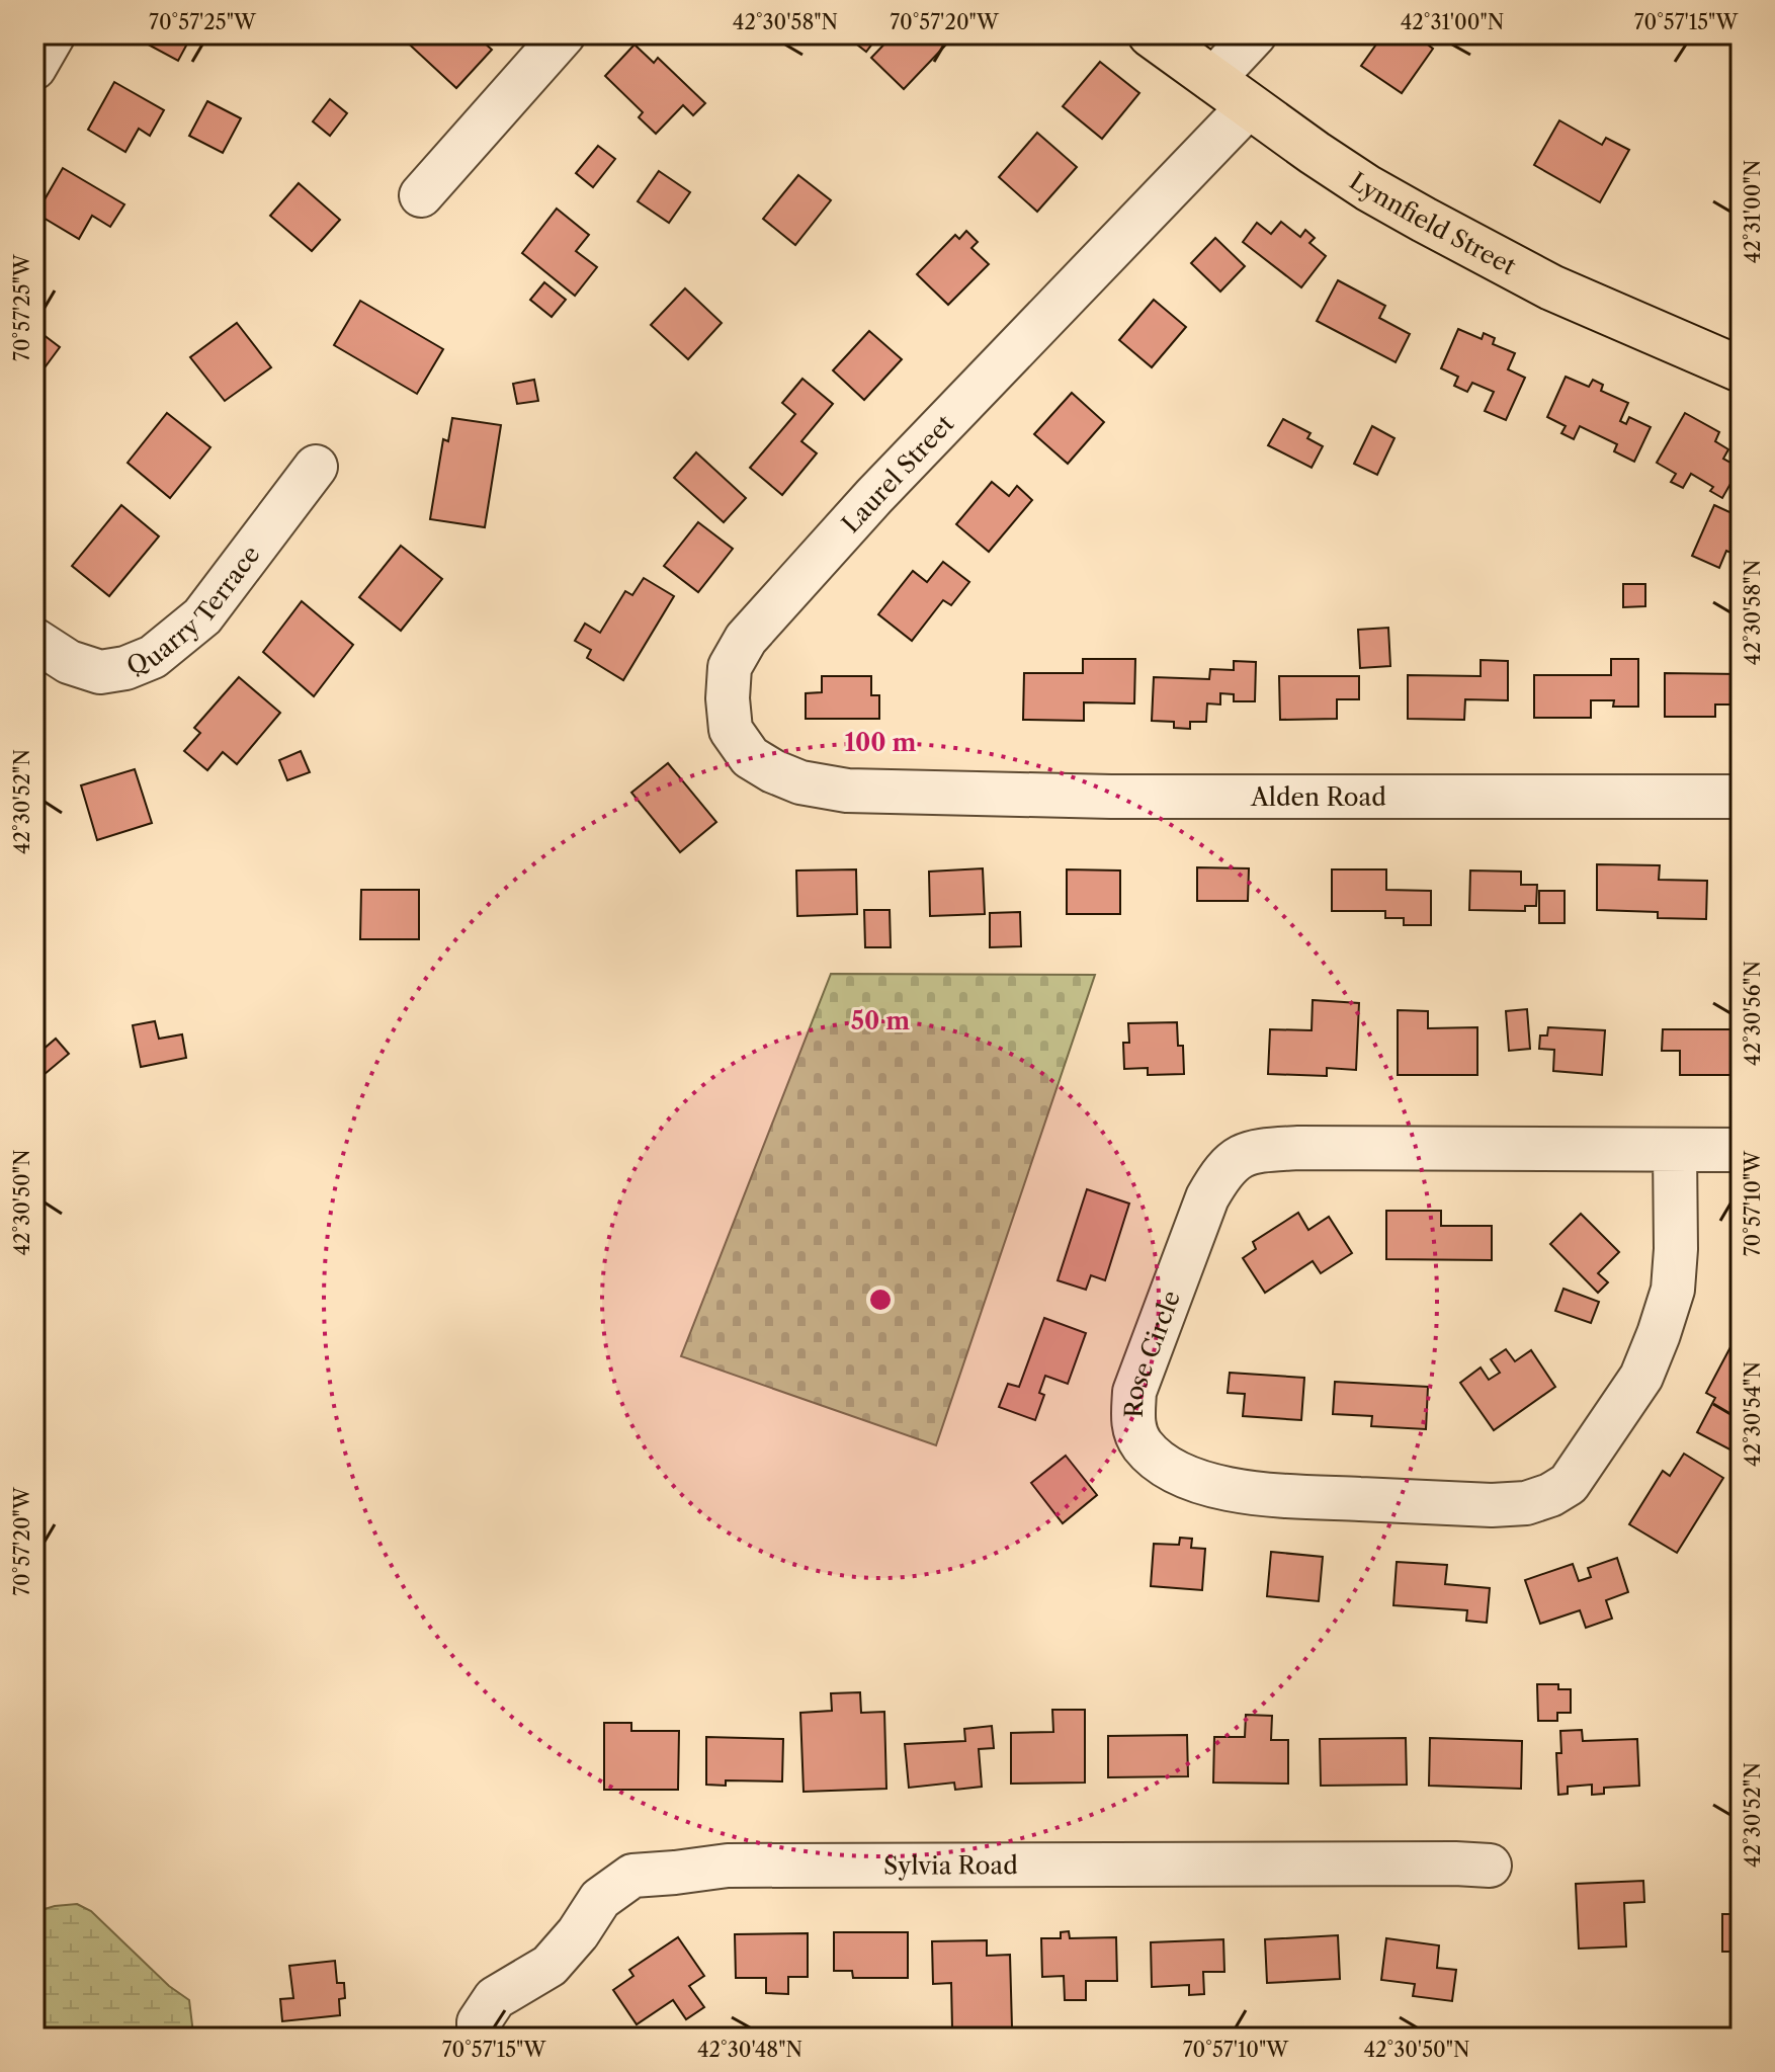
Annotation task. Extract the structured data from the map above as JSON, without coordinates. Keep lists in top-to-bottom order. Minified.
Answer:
{"streets":{"main road":["Lynnfield Street"],"street":["Laurel Street","Quarry Terrace","Alden Road","Rose Circle","Sylvia Road"]},"crossings":[["Lynnfield Street","Laurel Street"],["Laurel Street","Alden Road"]],"coordinates":["70°57'25\"W","42°30'58\"N","70°57'20\"W","42°31'00\"N","70°57'15\"W","42°30'52\"N","42°30'56\"N","42°30'50\"N","70°57'10\"W","42°30'54\"N","42°30'48\"N"],"rings":["100 m","50 m"]}
